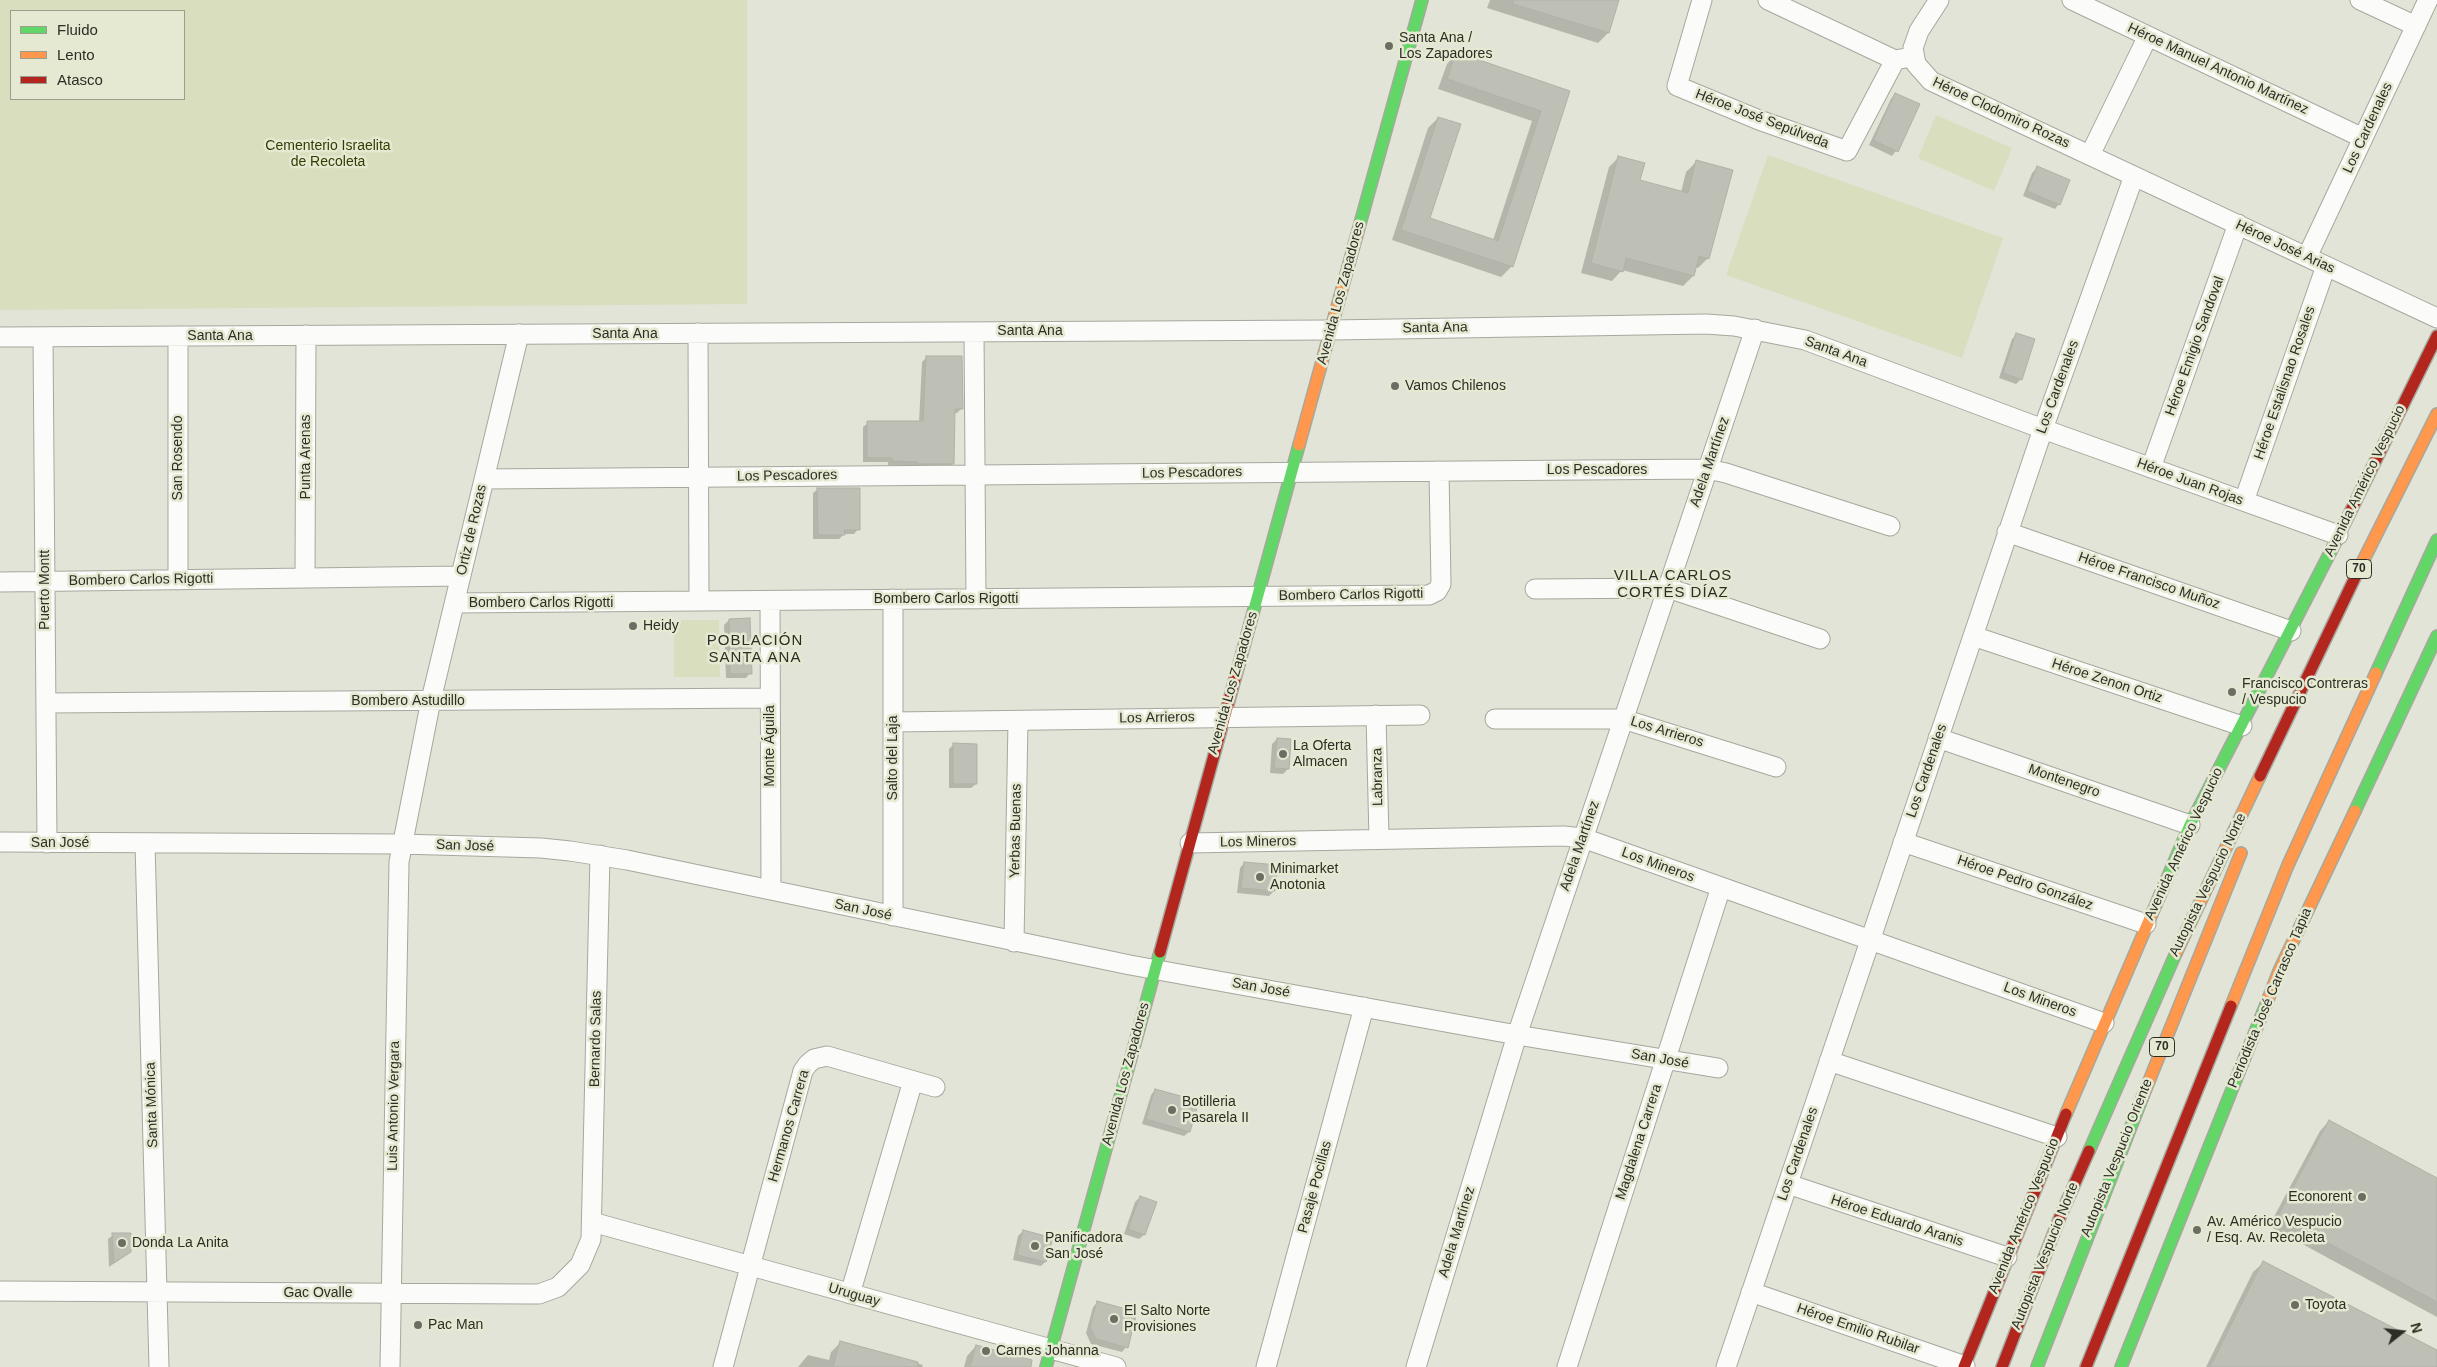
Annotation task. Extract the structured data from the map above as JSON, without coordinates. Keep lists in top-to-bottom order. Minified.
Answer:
{"streets":{"main road":["Avenida Los Zapadores","Avenida Américo Vespucio","70","Autopista Vespucio Norte","Periodista José Carrasco Tapia","Autopista Vespucio Oriente"],"street":["Héroe Manuel Antonio Martínez","Héroe Clodomiro Rozas","Héroe José Sepúlveda","Los Cardenales","Héroe José Arias","Santa Ana","Héroe Emigio Sandoval","Héroe Estalisnao Rosales","Punta Arenas","San Rosendo","Adela Martínez","Los Pescadores","Héroe Juan Rojas","Ortiz de Rozas","Bombero Carlos Rigotti","Héroe Francisco Muñoz","Puerto Montt","Héroe Zenon Ortiz","Bombero Astudillo","Los Arrieros","Monte Águila","Salto del Laja","Labranza","Montenegro","Yerbas Buenas","Los Mineros","San José","Héroe Pedro González","Bernardo Salas","Santa Mónica","Luis Antonio Vergara","Hermanos Carrera","Magdalena Carrera","Pasaje Pocillas","Héroe Eduardo Aranis","Gac Ovalle","Uruguay","Héroe Emilio Rubilar"]},"crossings":[["Héroe Manuel Antonio Martínez","Los Cardenales"],["Héroe Clodomiro Rozas","Héroe José Sepúlveda"],["Héroe Clodomiro Rozas","Los Cardenales"],["Héroe Clodomiro Rozas","Héroe José Arias"],["Los Cardenales","Héroe José Arias"],["Los Cardenales","Santa Ana"],["Los Cardenales","Héroe Juan Rojas"],["Los Cardenales","Héroe Francisco Muñoz"],["Los Cardenales","Héroe Zenon Ortiz"],["Los Cardenales","Montenegro"],["Los Cardenales","Los Mineros"],["Los Cardenales","Héroe Pedro González"],["Los Cardenales","Héroe Eduardo Aranis"],["Los Cardenales","Héroe Emilio Rubilar"],["Héroe José Arias","Héroe Emigio Sandoval"],["Héroe José Arias","Héroe Estalisnao Rosales"],["Avenida Los Zapadores","Santa Ana"],["Avenida Los Zapadores","Los Pescadores"],["Avenida Los Zapadores","Bombero Carlos Rigotti"],["Avenida Los Zapadores","Los Arrieros"],["Avenida Los Zapadores","Los Mineros"],["Avenida Los Zapadores","San José"],["Avenida Los Zapadores","Uruguay"],["Santa Ana","Punta Arenas"],["Santa Ana","San Rosendo"],["Santa Ana","Adela Martínez"],["Santa Ana","Héroe Juan Rojas"],["Santa Ana","Ortiz de Rozas"],["Santa Ana","Puerto Montt"],["Héroe Emigio Sandoval","Héroe Juan Rojas"],["Héroe Estalisnao Rosales","Héroe Juan Rojas"],["Punta Arenas","Bombero Carlos Rigotti"],["San Rosendo","Bombero Carlos Rigotti"],["Adela Martínez","Los Pescadores"],["Adela Martínez","Los Arrieros"],["Adela Martínez","Los Mineros"],["Adela Martínez","San José"],["Los Pescadores","Ortiz de Rozas"],["Los Pescadores","Bombero Carlos Rigotti"],["Avenida Américo Vespucio","Héroe Juan Rojas"],["Avenida Américo Vespucio","Héroe Francisco Muñoz"],["Avenida Américo Vespucio","Héroe Zenon Ortiz"],["Avenida Américo Vespucio","Montenegro"],["Avenida Américo Vespucio","Los Mineros"],["Avenida Américo Vespucio","Héroe Pedro González"],["Avenida Américo Vespucio","Héroe Eduardo Aranis"],["Avenida Américo Vespucio","Héroe Emilio Rubilar"],["Ortiz de Rozas","Bombero Carlos Rigotti"],["Ortiz de Rozas","Bombero Astudillo"],["Ortiz de Rozas","San José"],["Ortiz de Rozas","Luis Antonio Vergara"],["70","Autopista Vespucio Norte"],["Bombero Carlos Rigotti","Puerto Montt"],["Bombero Carlos Rigotti","Monte Águila"],["Bombero Carlos Rigotti","Salto del Laja"],["Puerto Montt","Bombero Astudillo"],["Puerto Montt","San José"],["Bombero Astudillo","Monte Águila"],["Los Arrieros","Salto del Laja"],["Los Arrieros","Labranza"],["Los Arrieros","Yerbas Buenas"],["Monte Águila","San José"],["Salto del Laja","San José"],["Labranza","Los Mineros"],["Yerbas Buenas","San José"],["Los Mineros","Magdalena Carrera"],["San José","Bernardo Salas"],["San José","Santa Mónica"],["San José","Luis Antonio Vergara"],["San José","Magdalena Carrera"],["San José","Pasaje Pocillas"],["Bernardo Salas","Gac Ovalle"],["Bernardo Salas","Uruguay"],["Santa Mónica","Gac Ovalle"],["Luis Antonio Vergara","Gac Ovalle"],["Hermanos Carrera","Uruguay"],["Gac Ovalle","Uruguay"]],"districts":["VILLA CARLOS CORTÉS DÍAZ","POBLACIÓN SANTA ANA"],"parks":["Cementerio Israelita de Recoleta"],"places":["Santa Ana / Los Zapadores","Vamos Chilenos","Heidy","Francisco Contreras / Vespucio","La Oferta Almacen","Minimarket Anotonia","Botilleria Pasarela II","Econorent","Av. Américo Vespucio / Esq. Av. Recoleta","Donda La Anita","Panificadora San José","Toyota","El Salto Norte Provisiones","Pac Man","Carnes Johanna"],"legend":["Fluido","Lento","Atasco"],"north":"right"}
